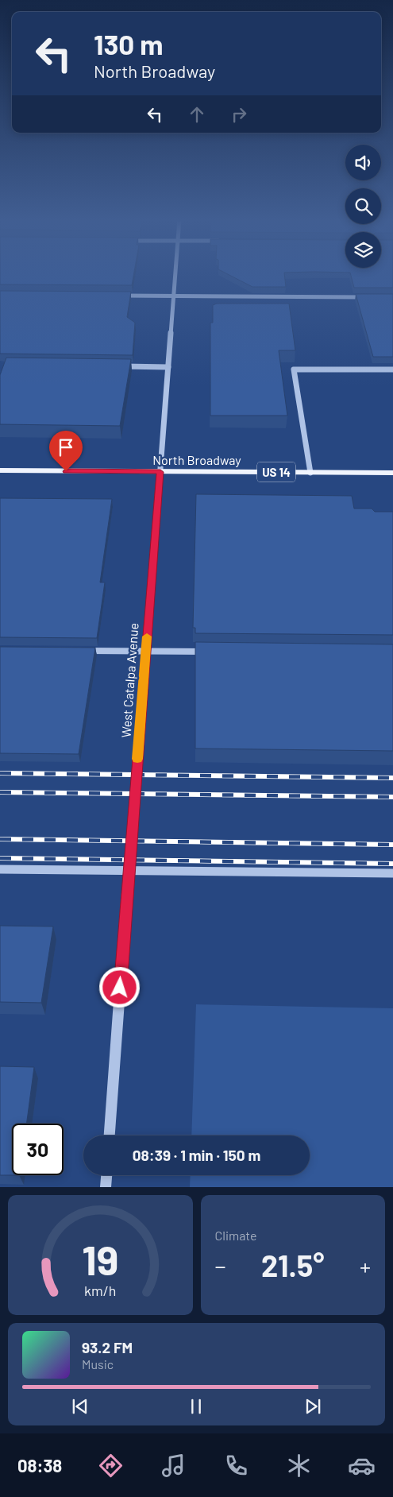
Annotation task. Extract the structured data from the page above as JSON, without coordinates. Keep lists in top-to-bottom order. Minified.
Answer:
{"streets":{"main road":["North Broadway","US 14"],"street":["West Catalpa Avenue"]},"crossings":[["North Broadway","West Catalpa Avenue"]],"page":{"turn":["130 m","North Broadway"],"limit":"30","trip":"08:39 · 1 min · 150 m","tile":"Climate","heat":["−","21.5°","+"],"song":["93.2 FM","Music"],"tabs":"08:38","gauge":["19","km/h"]}}
